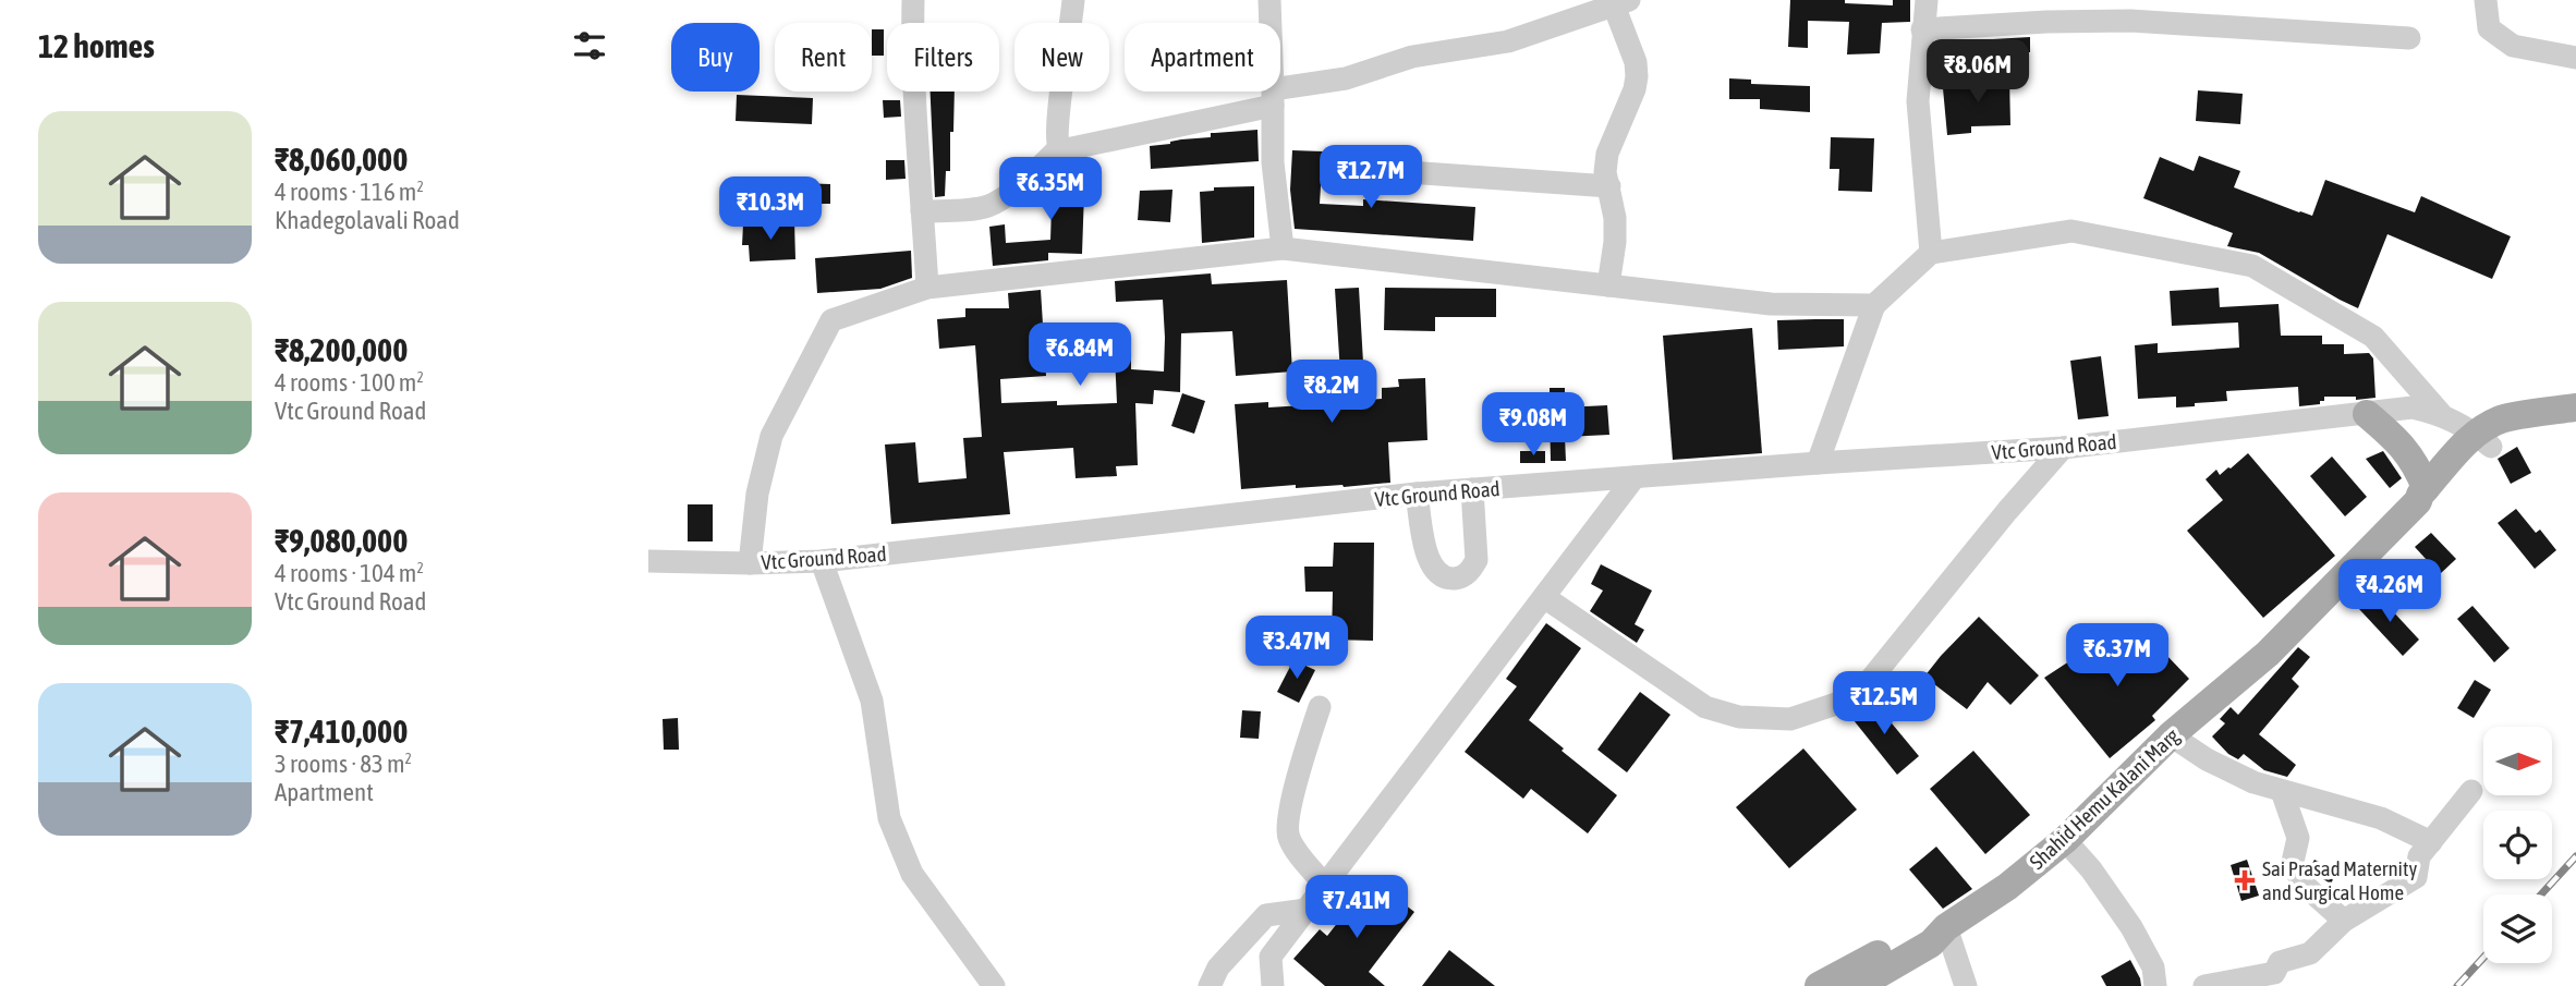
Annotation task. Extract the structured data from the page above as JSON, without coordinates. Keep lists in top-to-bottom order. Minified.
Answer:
{"streets":{"main road":["Shahid Hemu Kalani Marg"],"street":["Vtc Ground Road"]},"crossings":[["Vtc Ground Road","Shahid Hemu Kalani Marg"]],"places":{"health":["Sai Prasad Maternity and Surgical Home"]},"north":"right","page":{"heading":"12 homes","chip":["Buy","Rent","Filters","New","Apartment"],"price":["₹8.06M","₹12.7M","₹6.35M","₹10.3M","₹6.84M","₹8.2M","₹9.08M","₹4.26M","₹3.47M","₹6.37M","₹12.5M","₹7.41M"],"list":[{"name":"₹8,060,000","note":"4 rooms · 116 m² · Khadegolavali Road"},{"name":"₹8,200,000","note":"4 rooms · 100 m² · Vtc Ground Road"},{"name":"₹9,080,000","note":"4 rooms · 104 m² · Vtc Ground Road"},{"name":"₹7,410,000","note":"3 rooms · 83 m² · Apartment"}]}}
